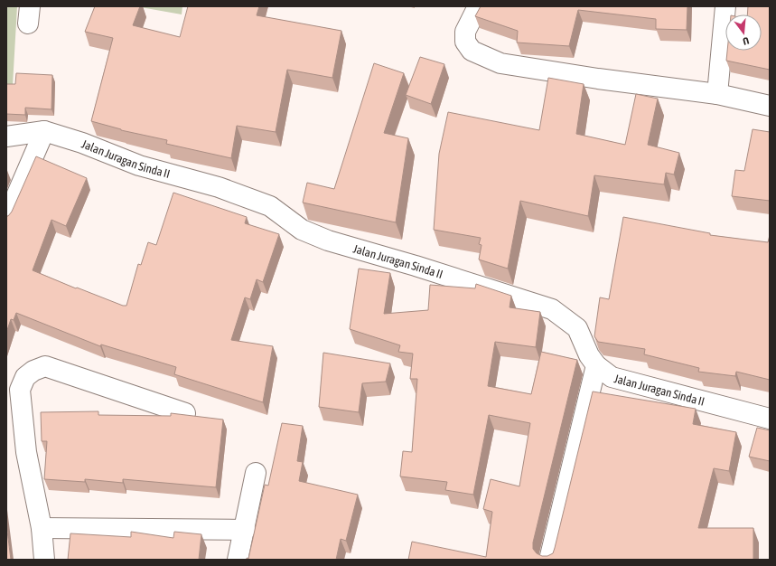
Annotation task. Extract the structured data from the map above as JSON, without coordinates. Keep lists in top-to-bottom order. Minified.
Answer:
{"streets":{"street":["Jalan Juragan Sinda II"]},"north":"bottom"}
